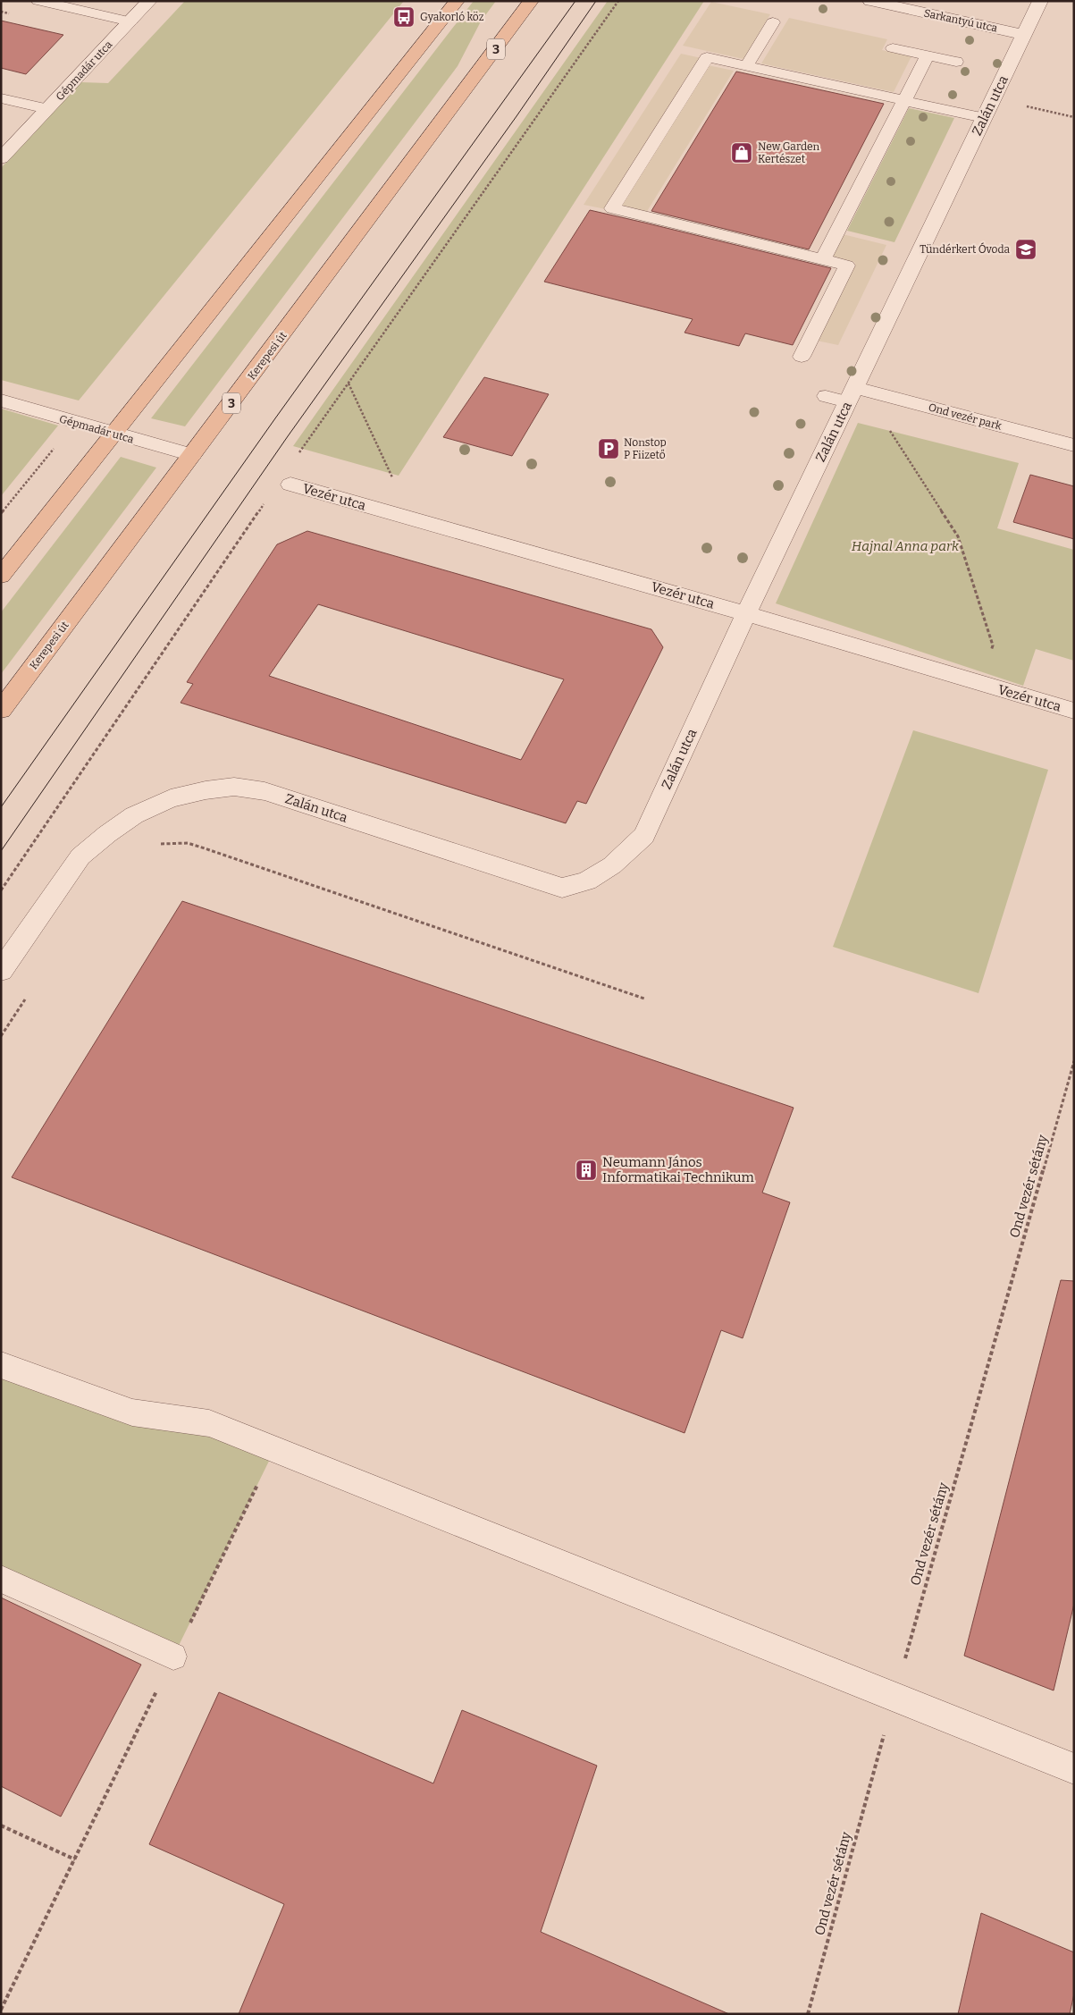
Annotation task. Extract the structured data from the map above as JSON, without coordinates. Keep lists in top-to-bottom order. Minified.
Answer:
{"streets":{"main road":["3","Kerepesi út"],"street":["Sarkantyú utca","Gépmadár utca","Zalán utca","Ond vezér park","Vezér utca"],"path":["Ond vezér sétány"]},"crossings":[["Sarkantyú utca","Zalán utca"],["Gépmadár utca","Kerepesi út"],["Zalán utca","Ond vezér park"],["Zalán utca","Vezér utca"]],"parks":["Hajnal Anna park"],"places":{"bus stop":["Gyakorló köz"],"shop":["New Garden Kertészet"],"school or university":["Tündérkert Óvoda"],"parking":["Nonstop P Fiizető"],"building":["Neumann János Informatikai Technikum"]}}
